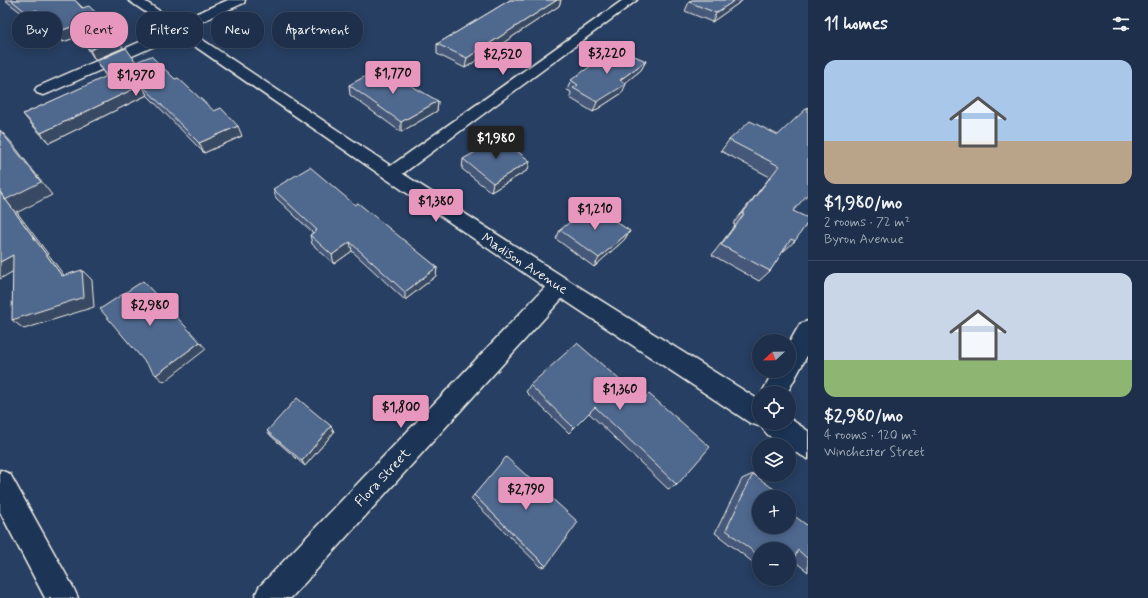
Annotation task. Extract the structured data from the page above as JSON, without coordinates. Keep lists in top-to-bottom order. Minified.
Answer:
{"streets":{"street":["Madison Avenue","Flora Street"]},"crossings":[["Madison Avenue","Flora Street"]],"north":"left","page":{"heading":"11 homes","chip":["Buy","Rent","Filters","New","Apartment"],"price":["$3,220","$2,520","$1,770","$1,970","$1,980","$1,380","$1,210","$2,980","$1,360","$1,800","$2,790"],"list":[{"name":"$1,980/mo","note":"2 rooms · 72 m² · Byron Avenue"},{"name":"$2,980/mo","note":"4 rooms · 120 m² · Winchester Street"}],"map_buttons":["+","−"]}}
